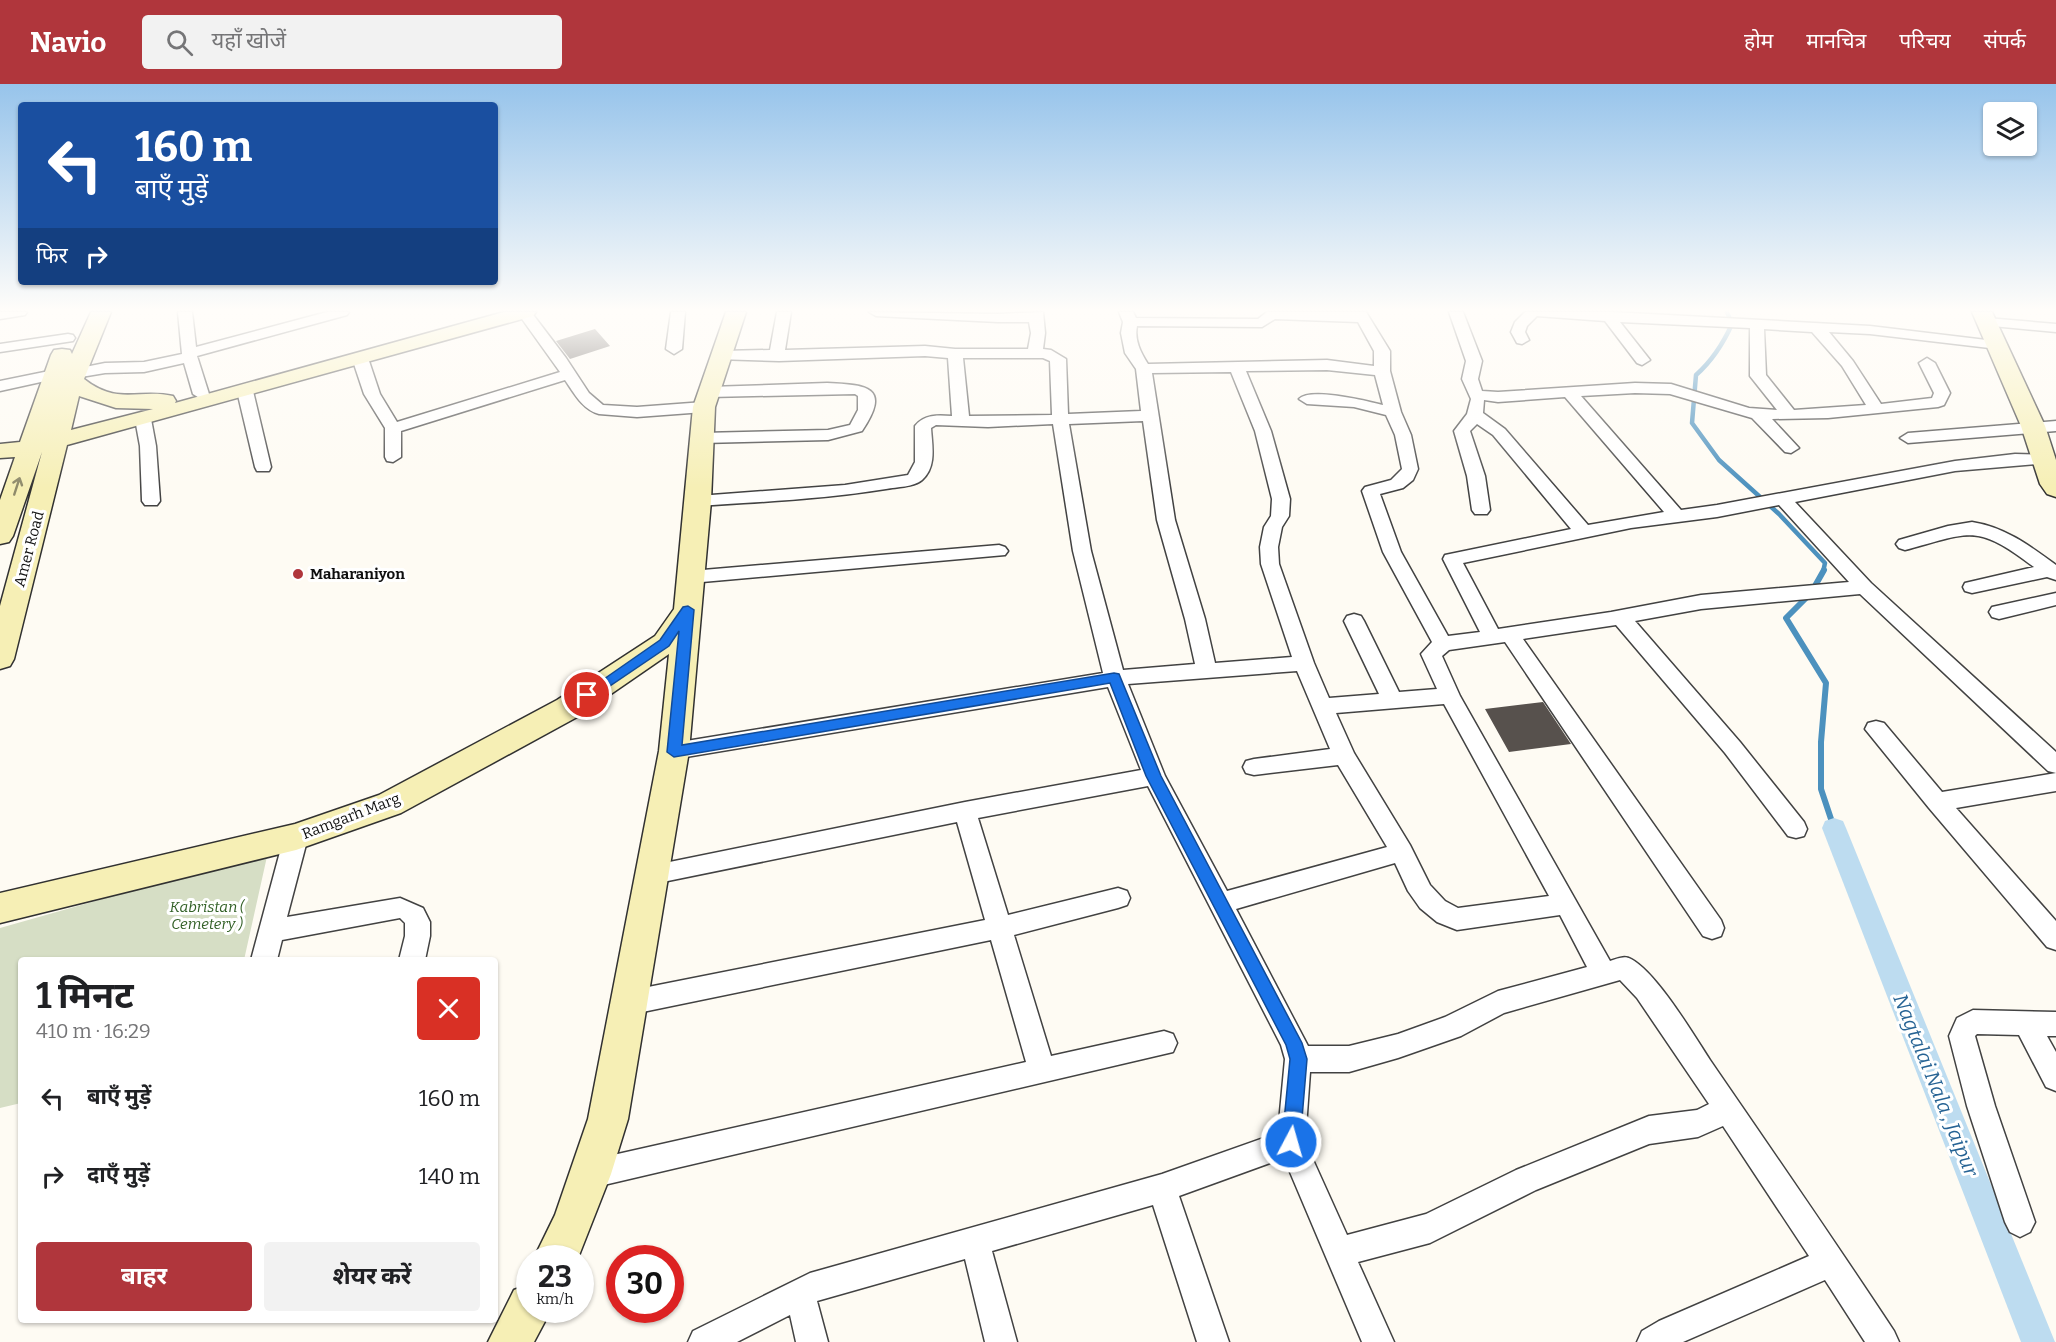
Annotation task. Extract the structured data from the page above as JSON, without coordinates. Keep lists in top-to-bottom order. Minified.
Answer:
{"streets":{"street":["Amer Road","Ramgarh Marg"]},"water":["Nagtalai Nala , Jaipur"],"parks":["Kabristan ( Cemetery )"],"places":["Maharaniyon"],"page":{"header":"Navio","search":"यहाँ खोजें","nav":["होम","मानचित्र","परिचय","संपर्क"],"turn":["160 m","बाएँ मुड़ें"],"then":"फिर","heading":["1 मिनट","410 m · 16:29"],"list":[{"name":"बाएँ मुड़ें","value":"160 m"},{"name":"दाएँ मुड़ें","value":"140 m"}],"buttons":["बाहर","शेयर करें"],"speed":"23 km/h","limit":"30"}}
